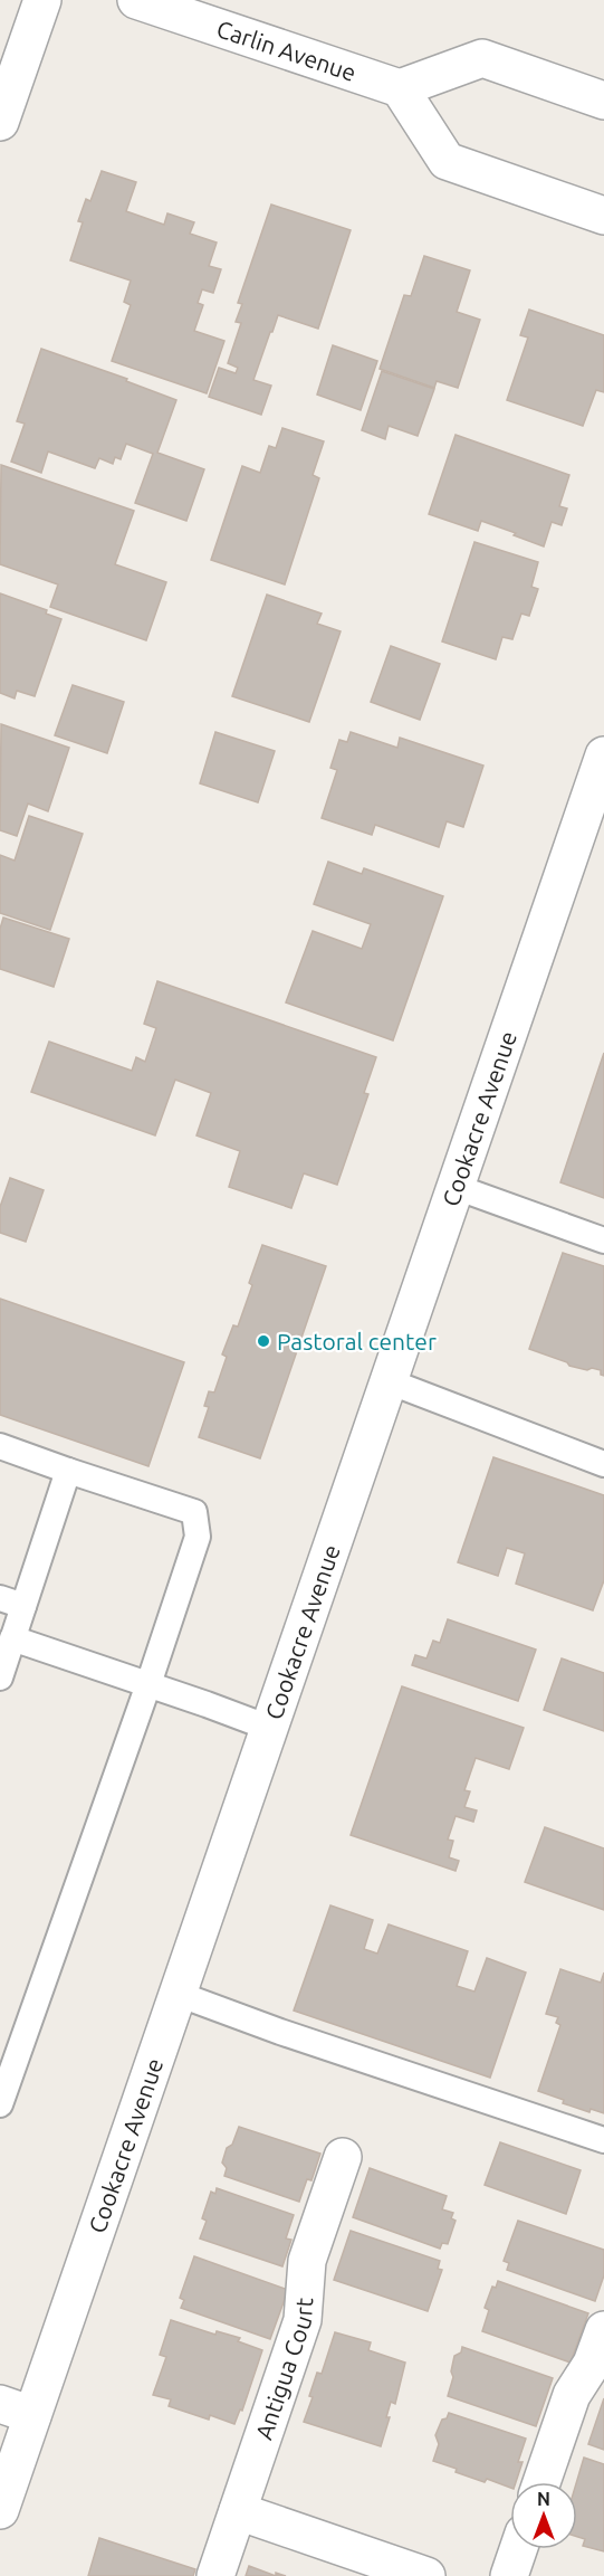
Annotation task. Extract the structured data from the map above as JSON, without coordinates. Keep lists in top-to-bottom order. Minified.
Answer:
{"streets":{"street":["Carlin Avenue","Cookacre Avenue","Antigua Court"]},"places":["Pastoral center"],"north":"top"}
